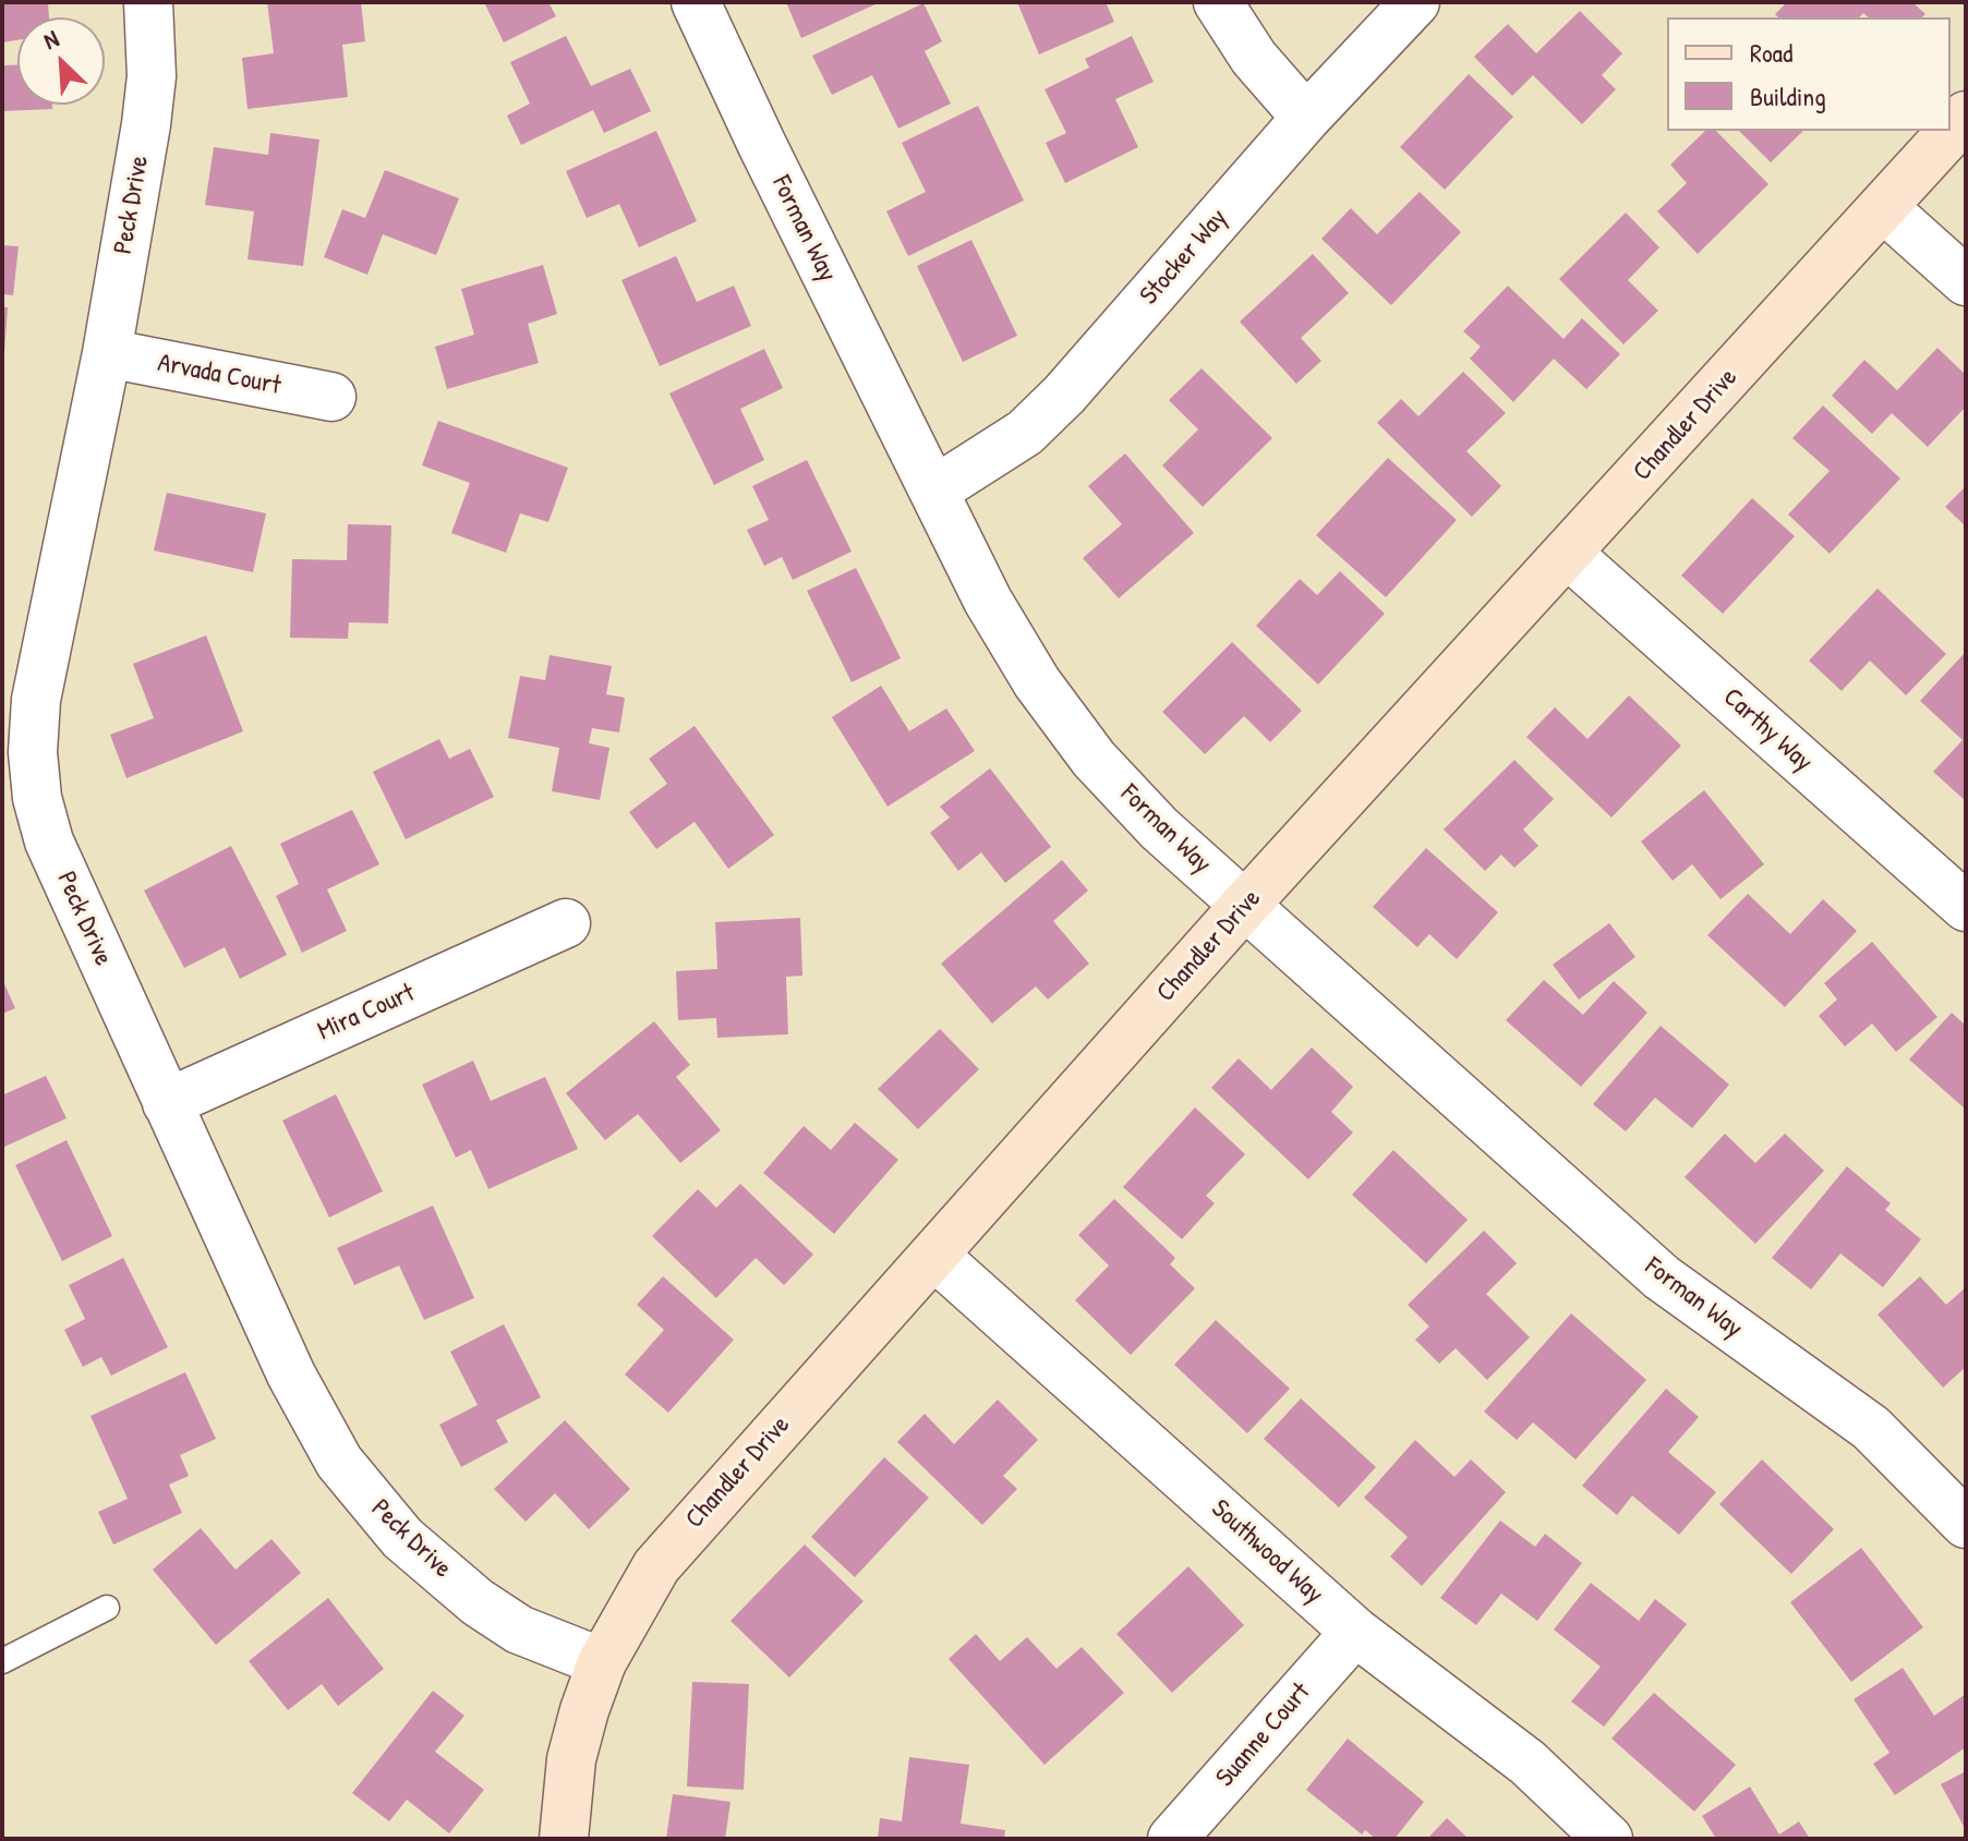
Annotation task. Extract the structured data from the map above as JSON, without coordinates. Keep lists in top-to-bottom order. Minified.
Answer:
{"streets":{"street":["Peck Drive","Forman Way","Stocker Way","Arvada Court","Chandler Drive","Carthy Way","Mira Court","Southwood Way","Suanne Court"]},"crossings":[["Peck Drive","Arvada Court"],["Peck Drive","Chandler Drive"],["Peck Drive","Mira Court"],["Forman Way","Stocker Way"],["Forman Way","Chandler Drive"],["Chandler Drive","Carthy Way"],["Chandler Drive","Southwood Way"],["Southwood Way","Suanne Court"]],"legend":["Road","Building"],"north":"top left"}
